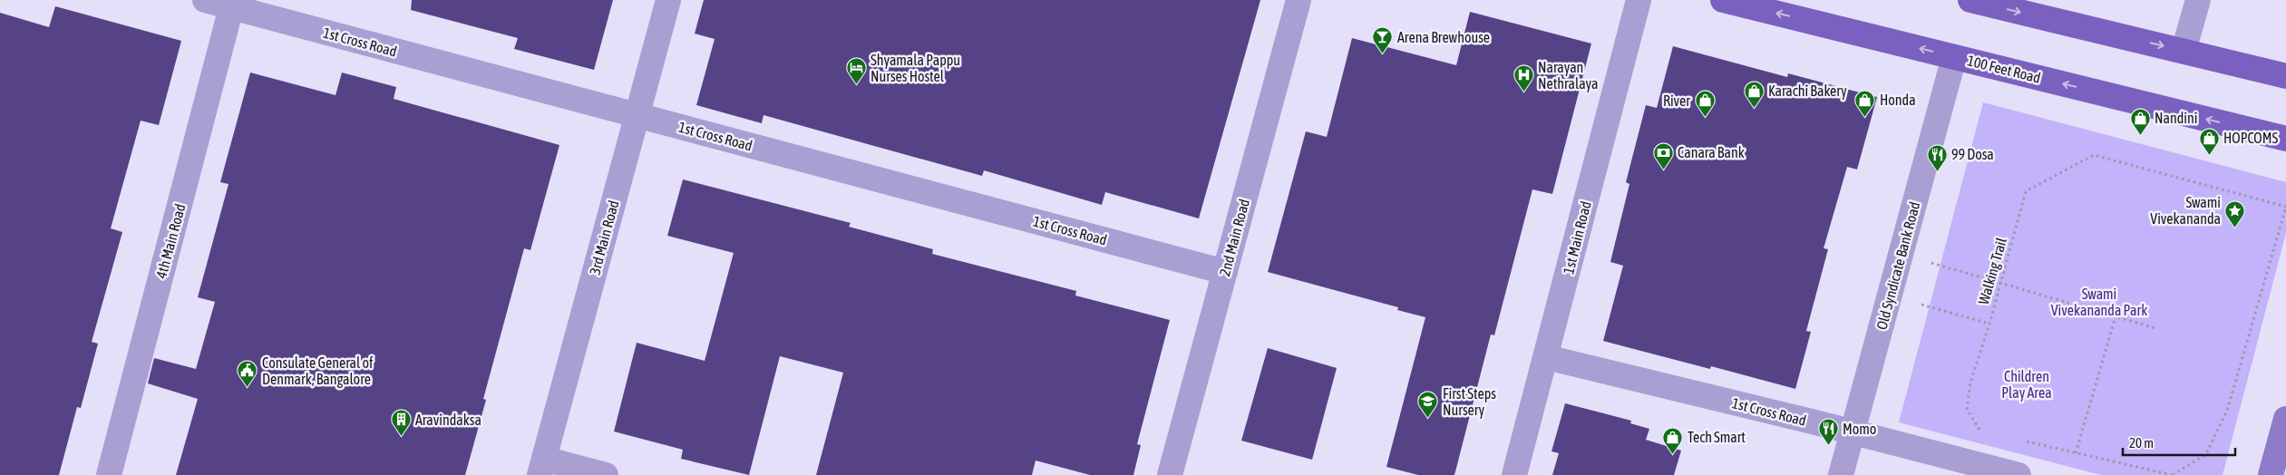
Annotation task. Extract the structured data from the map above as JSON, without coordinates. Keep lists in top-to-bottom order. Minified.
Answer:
{"streets":{"main road":["100 Feet Road"],"street":["1st Cross Road","3rd Main Road","2nd Main Road","1st Main Road","4th Main Road","Old Syndicate Bank Road"],"path":["Walking Trail"]},"crossings":[["1st Cross Road","3rd Main Road"],["1st Cross Road","2nd Main Road"],["1st Cross Road","1st Main Road"],["1st Cross Road","4th Main Road"],["1st Cross Road","Old Syndicate Bank Road"],["100 Feet Road","Old Syndicate Bank Road"]],"parks":["Swami Vivekananda Park","Children Play Area"],"places":{"bar":["Arena Brewhouse"],"hotel":["Shyamala Pappu Nurses Hostel"],"hospital":["Narayan Nethralaya"],"shop":["Karachi Bakery","Honda","River","Nandini","HOPCOMS","Tech Smart"],"bank":["Canara Bank"],"restaurant":["99 Dosa","Momo"],"place":["Swami Vivekananda"],"public building":["Consulate General of Denmark, Bangalore"],"school or university":["First Steps Nursery"],"building":["Aravindaksa"]},"scale_bar":"20 m"}
